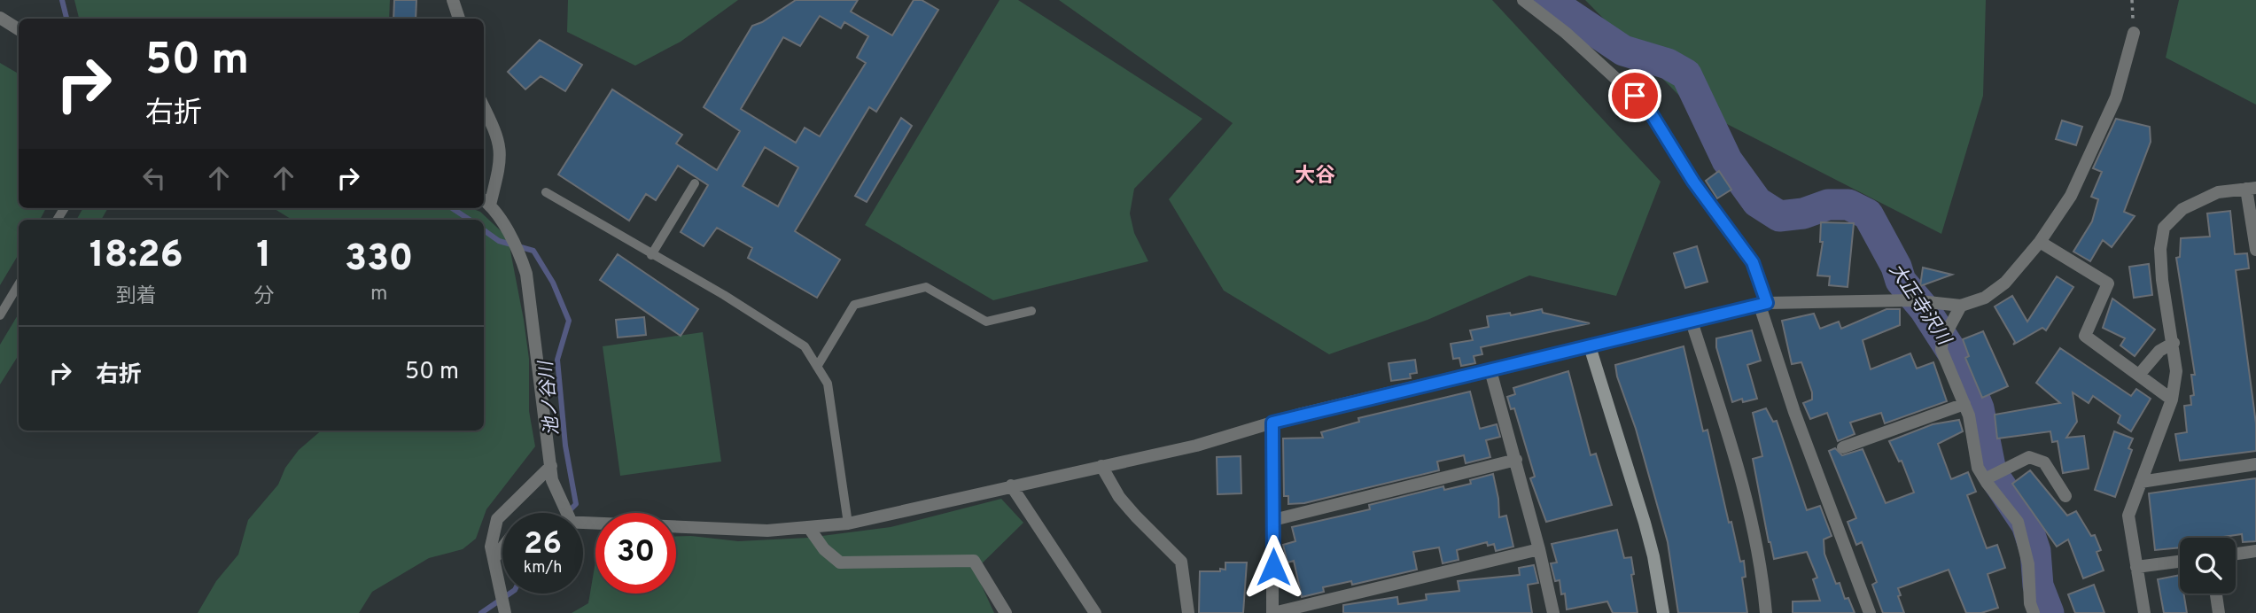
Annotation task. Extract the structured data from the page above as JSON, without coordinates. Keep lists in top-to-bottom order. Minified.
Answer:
{"districts":["大谷"],"water":["大正寺沢川","池ノ谷川"],"page":{"turn":["50 m","右折"],"eta":["18:26","到着","1","分","330","m"],"list":[{"name":"右折","value":"50 m"}],"speed":"26 km/h","limit":"30"}}
